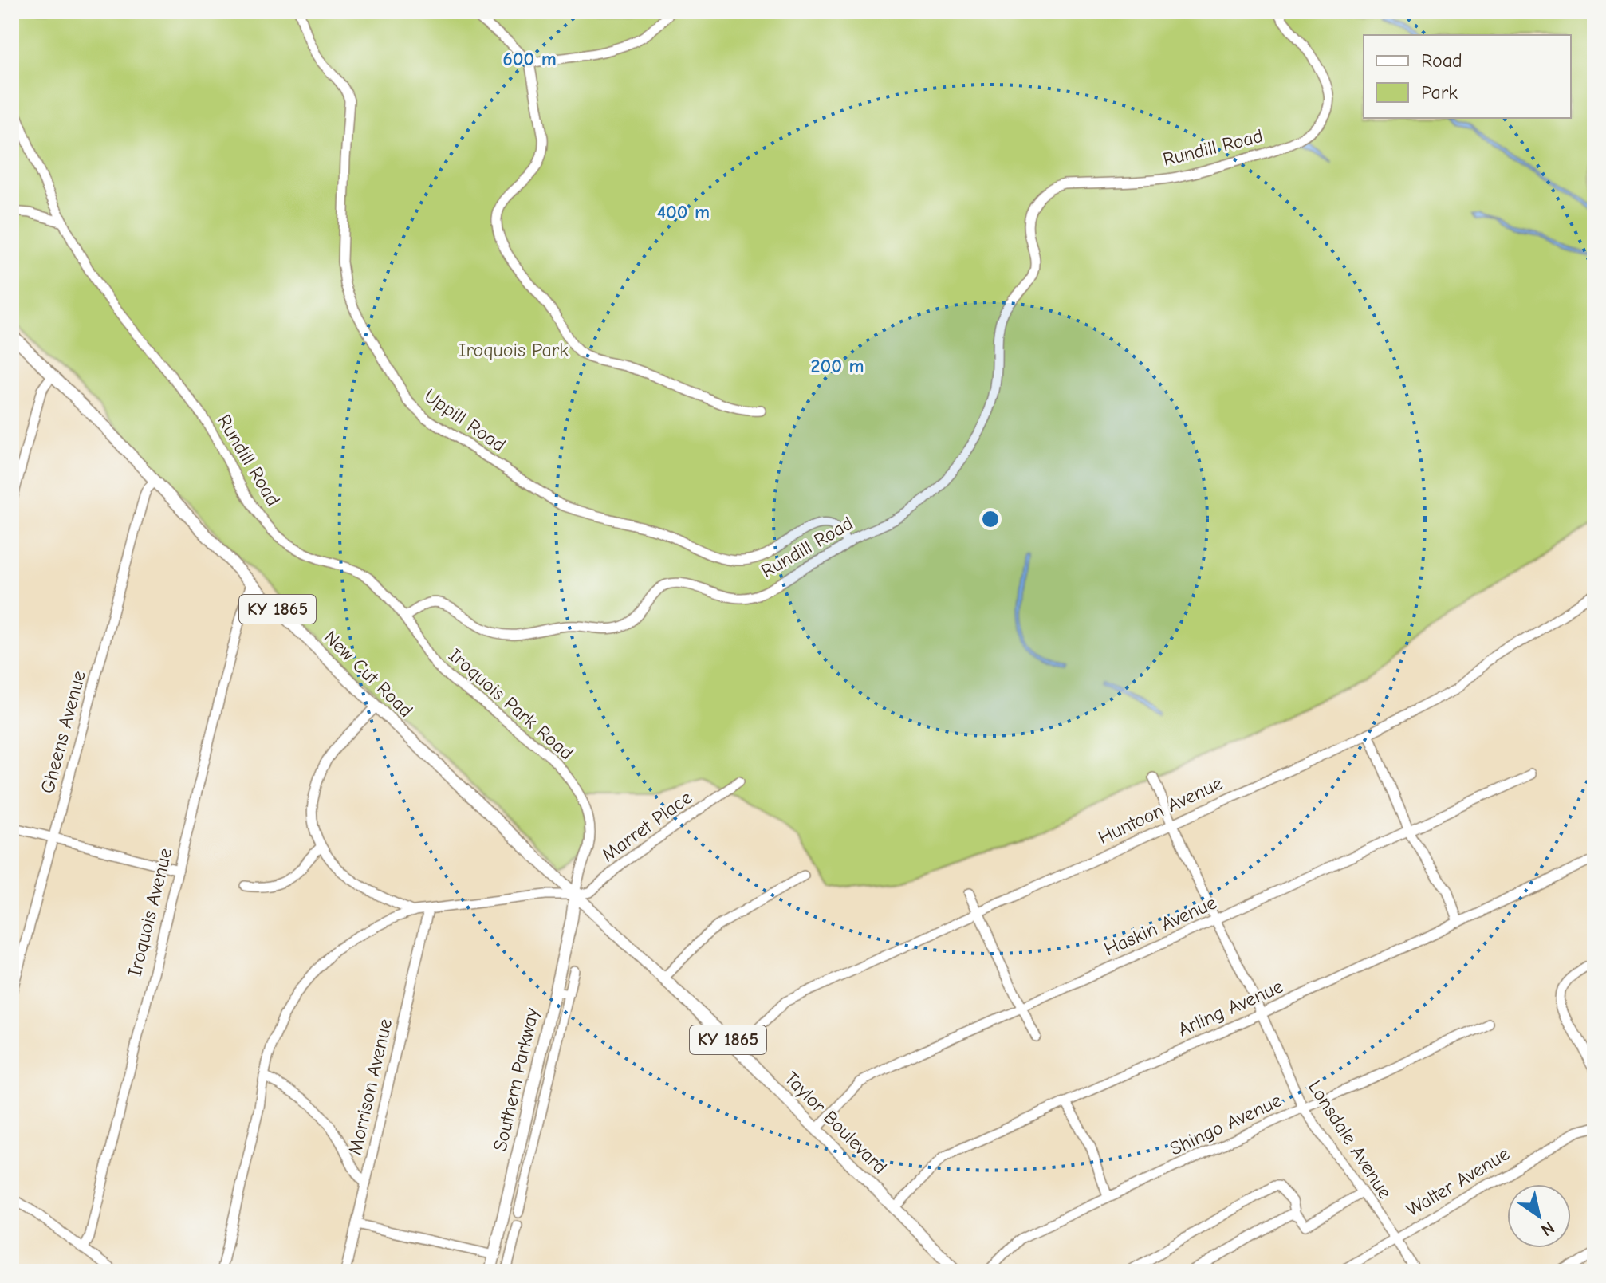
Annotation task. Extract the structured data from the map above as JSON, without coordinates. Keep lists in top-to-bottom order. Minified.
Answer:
{"streets":{"main road":["KY 1865","New Cut Road","Southern Parkway","Taylor Boulevard"],"street":["Rundill Road","Uppill Road","Iroquois Park Road","Gheens Avenue","Huntoon Avenue","Marret Place","Iroquois Avenue","Haskin Avenue","Arling Avenue","Morrison Avenue","Shingo Avenue","Lonsdale Avenue","Walter Avenue"]},"crossings":[["Rundill Road","Uppill Road"],["Rundill Road","Iroquois Park Road"],["New Cut Road","Iroquois Park Road"],["New Cut Road","Gheens Avenue"],["New Cut Road","Marret Place"],["New Cut Road","Iroquois Avenue"],["New Cut Road","Southern Parkway"],["New Cut Road","Taylor Boulevard"],["Iroquois Park Road","Marret Place"],["Iroquois Park Road","Southern Parkway"],["Iroquois Park Road","Taylor Boulevard"],["Huntoon Avenue","Taylor Boulevard"],["Huntoon Avenue","Lonsdale Avenue"],["Marret Place","Southern Parkway"],["Marret Place","Taylor Boulevard"],["Haskin Avenue","Taylor Boulevard"],["Haskin Avenue","Lonsdale Avenue"],["Arling Avenue","Taylor Boulevard"],["Arling Avenue","Lonsdale Avenue"],["Southern Parkway","Taylor Boulevard"],["Shingo Avenue","Lonsdale Avenue"],["Lonsdale Avenue","Walter Avenue"]],"parks":["Iroquois Park"],"legend":["Road","Park"],"north":"bottom right","rings":["600 m","400 m","200 m"]}
